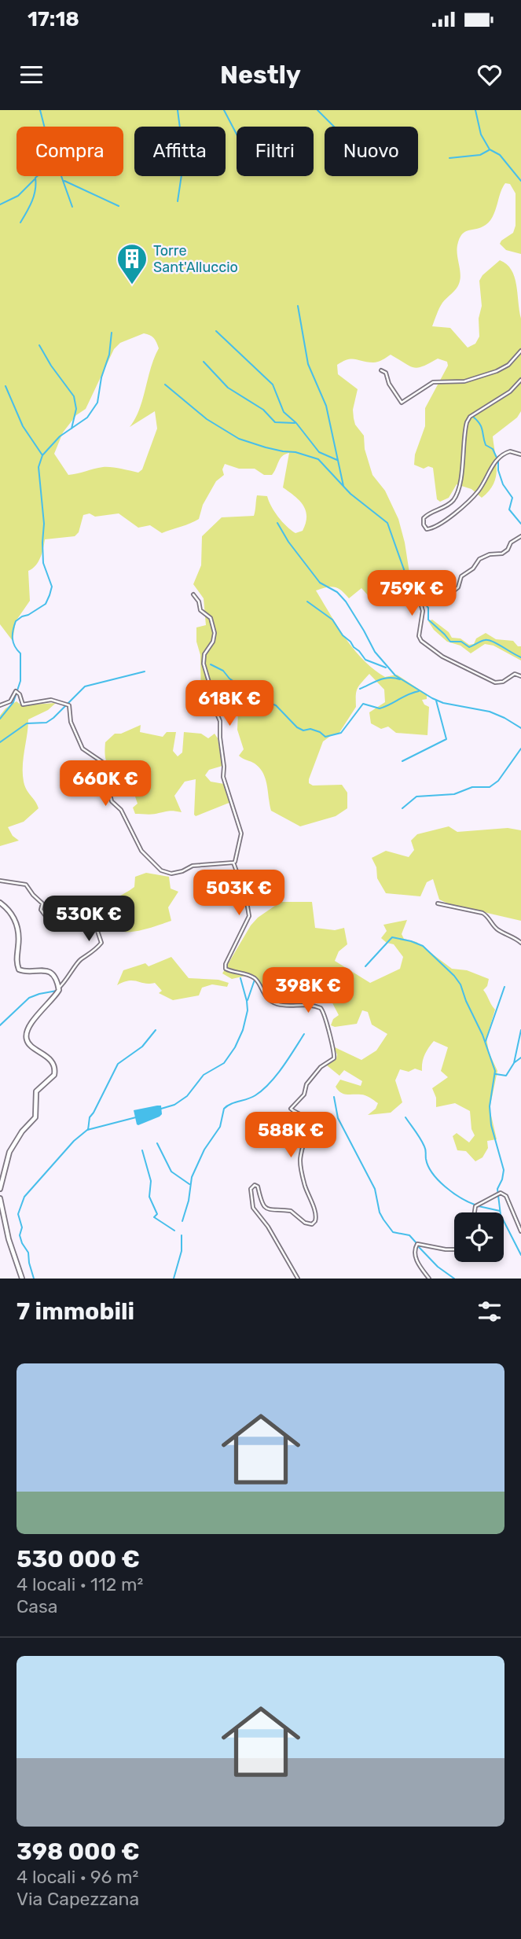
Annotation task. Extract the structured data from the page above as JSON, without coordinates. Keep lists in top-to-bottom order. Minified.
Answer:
{"places":{"building":["Torre Sant'Alluccio"]},"page":{"status":"17:18","header":"Nestly","chip":["Compra","Affitta","Filtri","Nuovo"],"price":["759K €","618K €","660K €","503K €","530K €","398K €","588K €"],"heading":"7 immobili","list":[{"name":"530 000 €","note":"4 locali · 112 m² · Casa"},{"name":"398 000 €","note":"4 locali · 96 m² · Via Capezzana"}]}}
